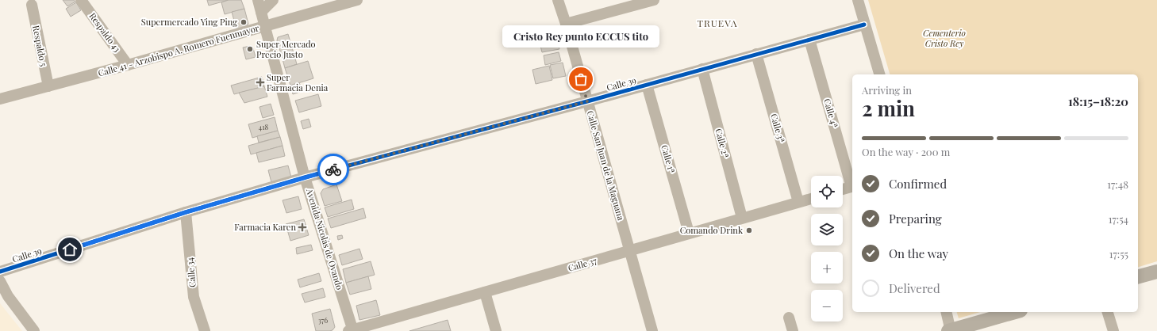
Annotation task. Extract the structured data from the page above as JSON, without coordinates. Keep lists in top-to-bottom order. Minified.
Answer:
{"streets":{"street":["Respaldo 43","Respaldo 5","Calle 41 - Arzobispo A. Romero Fuenmayor","Calle 39","Calle 4ª","Calle 3ª","Calle 2ª","Calle 1ª","Calle San Juan de la Maguana","Avenida Nicolás de Ovando","Calle 37","Calle 34"]},"crossings":[["Respaldo 43","Calle 41 - Arzobispo A. Romero Fuenmayor"],["Respaldo 5","Calle 41 - Arzobispo A. Romero Fuenmayor"],["Calle 41 - Arzobispo A. Romero Fuenmayor","Avenida Nicolás de Ovando"],["Calle 39","Calle 4ª"],["Calle 39","Calle 3ª"],["Calle 39","Calle 2ª"],["Calle 39","Calle 1ª"],["Calle 39","Calle San Juan de la Maguana"],["Calle 39","Avenida Nicolás de Ovando"],["Calle 39","Calle 34"],["Calle 3ª","Calle 37"],["Calle 2ª","Calle 37"],["Calle 1ª","Calle 37"],["Calle San Juan de la Maguana","Calle 37"],["Avenida Nicolás de Ovando","Calle 37"]],"districts":["TRUEVA"],"parks":["Cementerio Cristo Rey"],"places":{"other":["Supermercado Ying Ping","Super Mercado Precio Justo","Cristo Rey punto ECCUS tito","Comando Drink"],"health":["Super Farmacia Denia","Farmacia Karen"]},"house_numbers":["418","376"],"page":{"bubble":"Cristo Rey punto ECCUS tito","heading":["2 min","Arriving in","18:15–18:20"],"bar":"On the way · 200 m","list":[["Confirmed","17:48"],["Preparing","17:54"],["On the way","17:55"],"Delivered"],"map_buttons":["+","−"]}}
